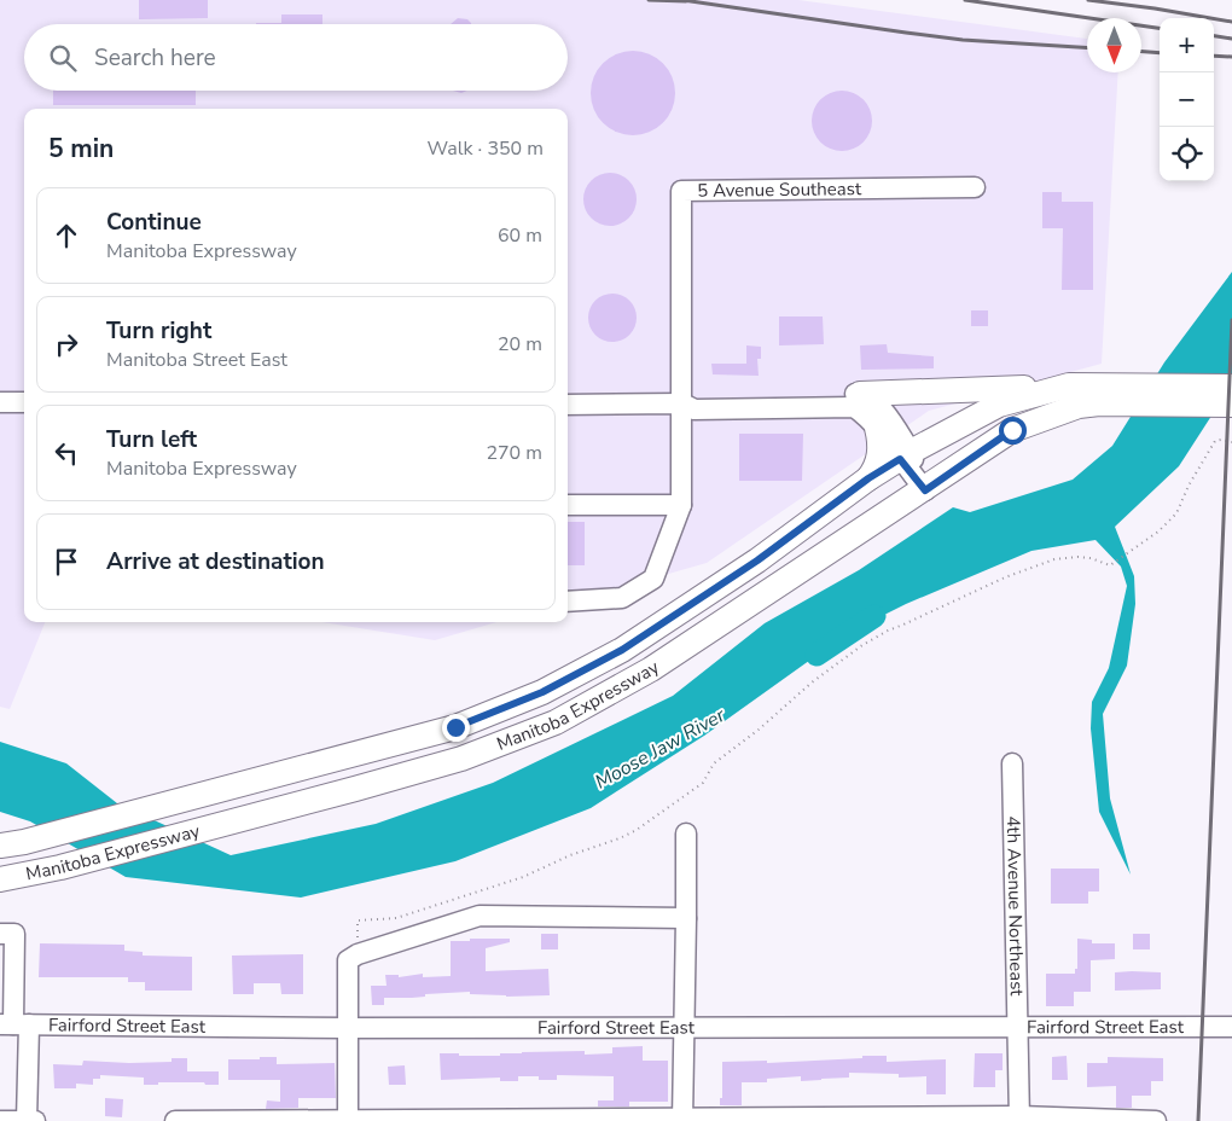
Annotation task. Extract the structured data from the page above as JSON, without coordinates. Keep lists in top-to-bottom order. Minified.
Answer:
{"streets":{"main road":["Manitoba Expressway"],"street":["5 Avenue Southeast","4th Avenue Northeast","Fairford Street East"]},"crossings":[["4th Avenue Northeast","Fairford Street East"]],"water":["Moose Jaw River"],"north":"bottom","page":{"map_buttons":["+","−"],"search":"Search here","heading":["5 min","Walk · 350 m"],"list":[["Continue","Manitoba Expressway","60 m"],["Turn right","Manitoba Street East","20 m"],["Turn left","Manitoba Expressway","270 m"],"Arrive at destination"]}}
